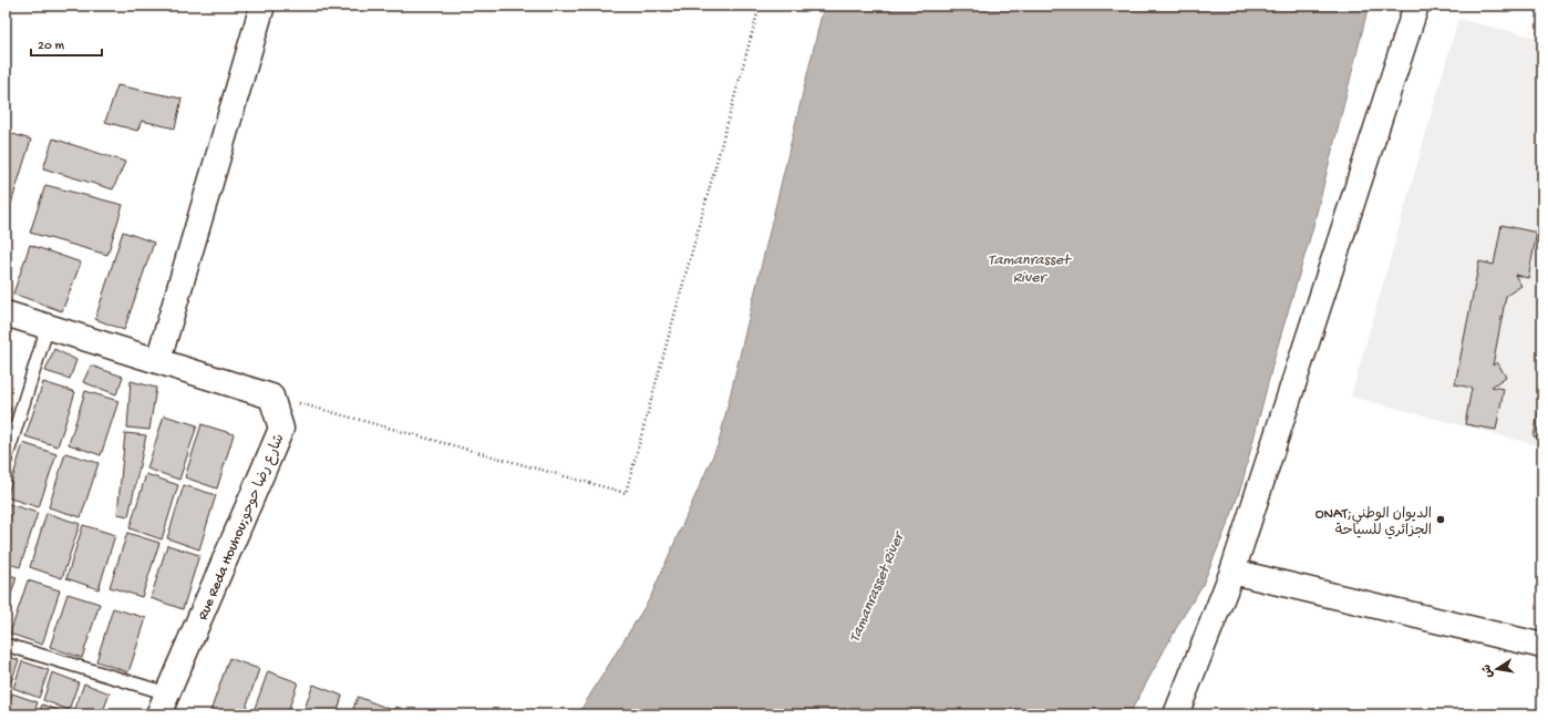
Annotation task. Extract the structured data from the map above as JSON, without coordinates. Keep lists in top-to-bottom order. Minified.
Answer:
{"streets":{"street":["Rue Reda Houhou;شارع رضا حوحو"]},"water":["Tamanrasset River"],"places":["ONAT;الديوان الوطني الجزائري للسياحة"],"scale_bar":"20 m","north":"left"}
